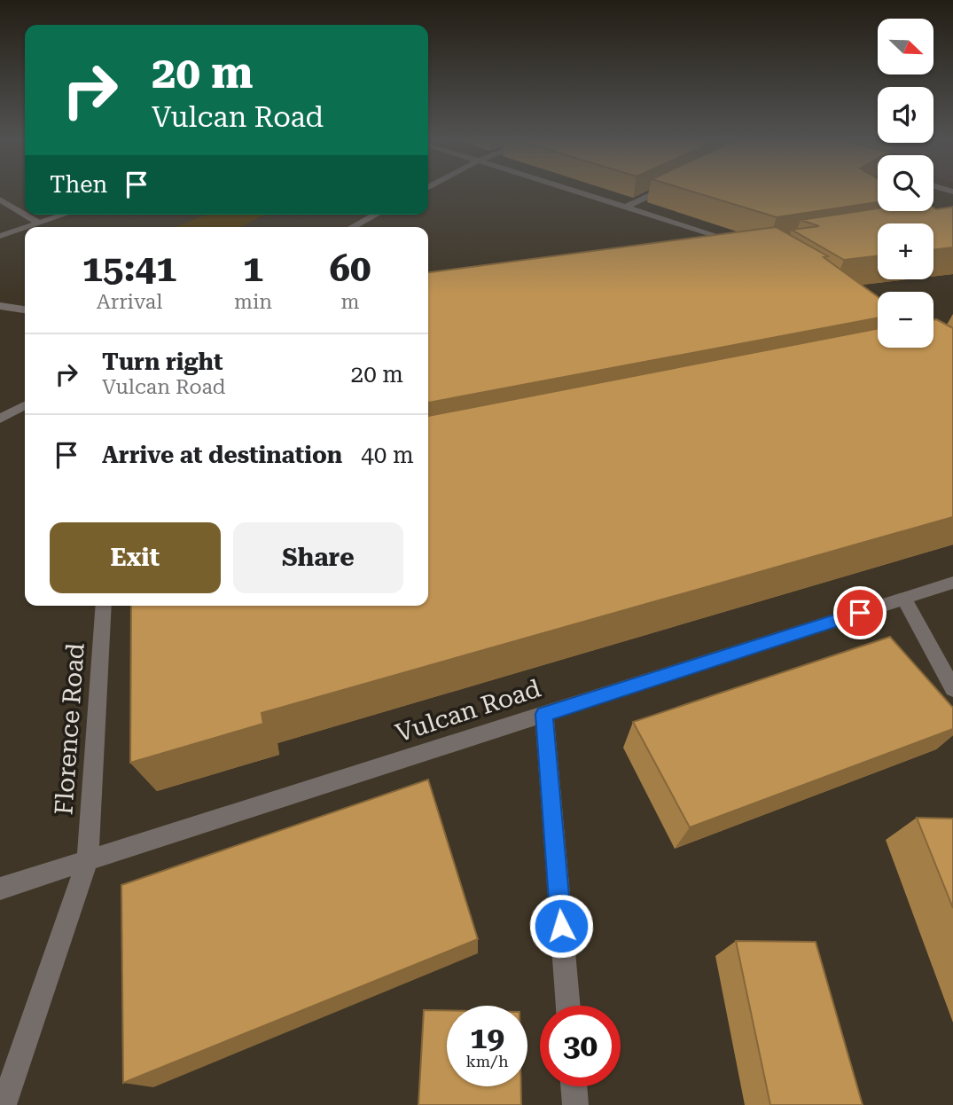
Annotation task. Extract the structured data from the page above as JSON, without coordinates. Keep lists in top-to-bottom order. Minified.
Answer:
{"streets":{"street":["Vulcan Road","Florence Road"]},"crossings":[["Vulcan Road","Florence Road"]],"north":"bottom right","page":{"map_buttons":["+","−"],"turn":["20 m","Vulcan Road"],"then":"Then","eta":["15:41","Arrival","1","min","60","m"],"list":[{"name":"Turn right","note":"Vulcan Road","value":"20 m"},{"name":"Arrive at destination","value":"40 m"}],"buttons":["Exit","Share"],"speed":"19 km/h","limit":"30"}}
